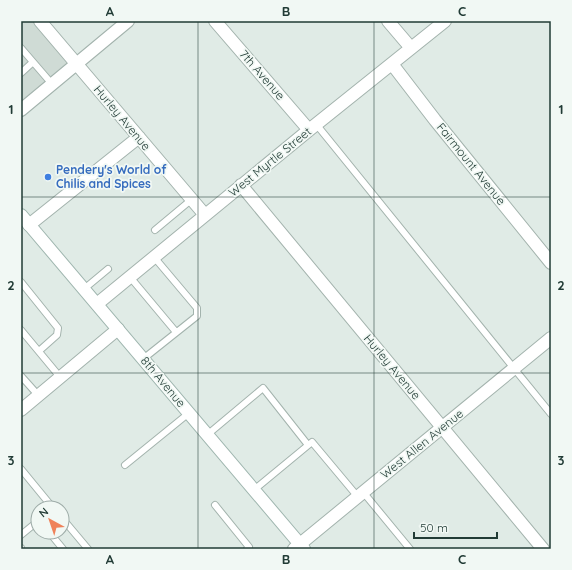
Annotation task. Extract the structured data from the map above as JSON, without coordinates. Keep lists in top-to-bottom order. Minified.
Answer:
{"streets":{"street":["7th Avenue","Hurley Avenue","West Myrtle Street","Fairmount Avenue","8th Avenue","West Allen Avenue"]},"crossings":[["7th Avenue","West Myrtle Street"],["Hurley Avenue","West Myrtle Street"],["Hurley Avenue","West Allen Avenue"],["West Myrtle Street","Fairmount Avenue"],["West Myrtle Street","8th Avenue"],["8th Avenue","West Allen Avenue"]],"places":["Pendery's World of Chilis and Spices"],"scale_bar":"50 m","north":"top left","grid":{"columns":["A","B","C"],"rows":["1","2","3"]}}
